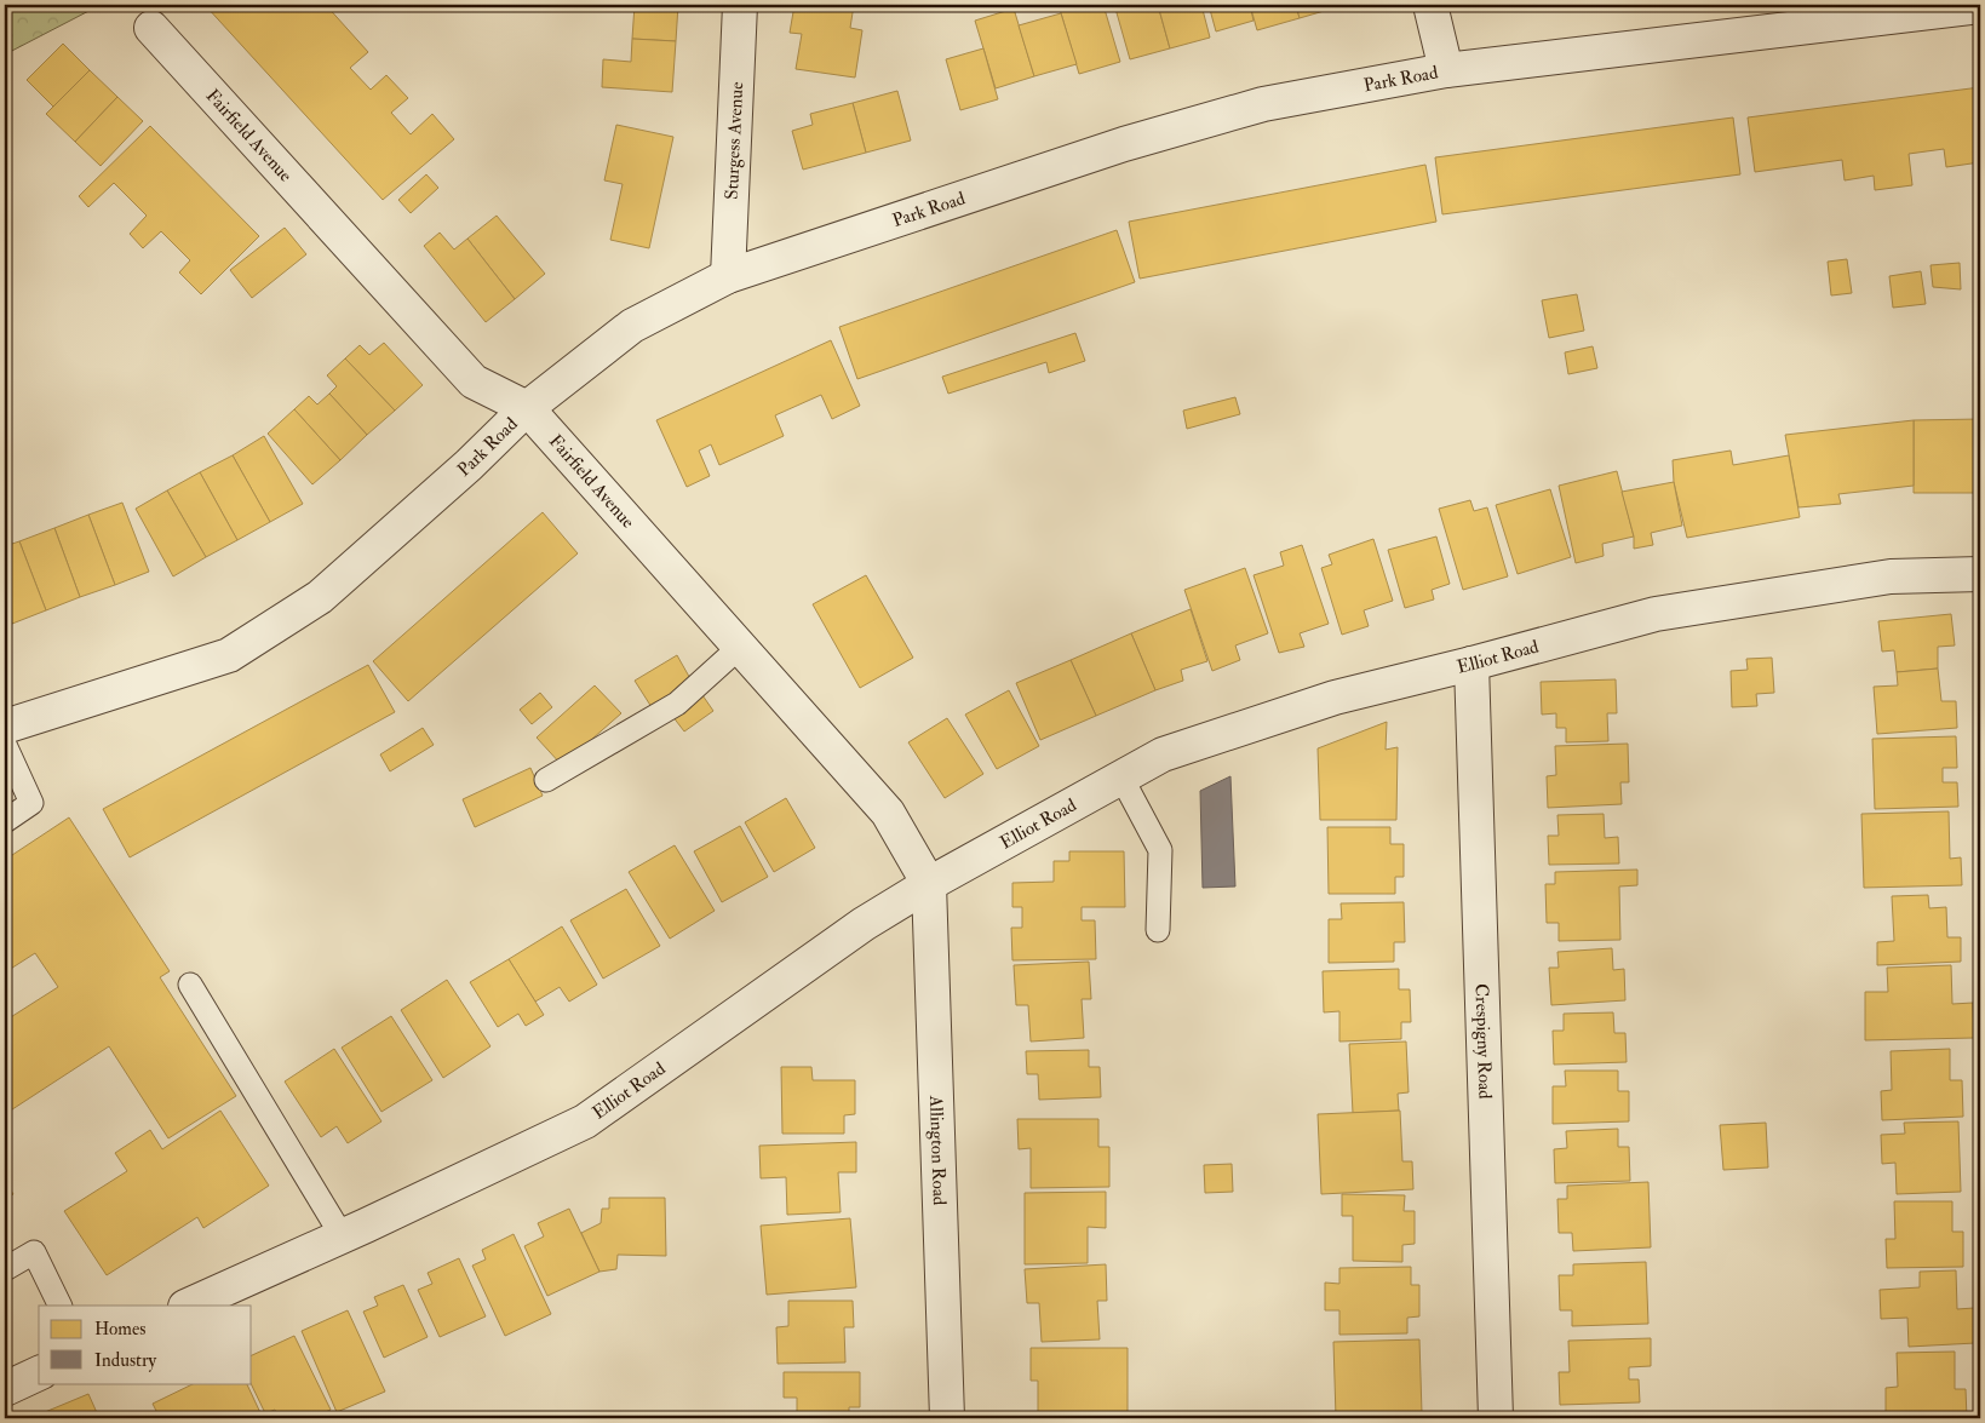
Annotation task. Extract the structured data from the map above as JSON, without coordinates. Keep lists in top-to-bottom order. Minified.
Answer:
{"streets":{"street":["Park Road","Fairfield Avenue","Sturgess Avenue","Elliot Road","Crespigny Road","Allington Road"]},"crossings":[["Park Road","Fairfield Avenue"],["Park Road","Sturgess Avenue"],["Fairfield Avenue","Elliot Road"],["Fairfield Avenue","Allington Road"],["Elliot Road","Crespigny Road"],["Elliot Road","Allington Road"]],"legend":["Homes","Industry"]}
